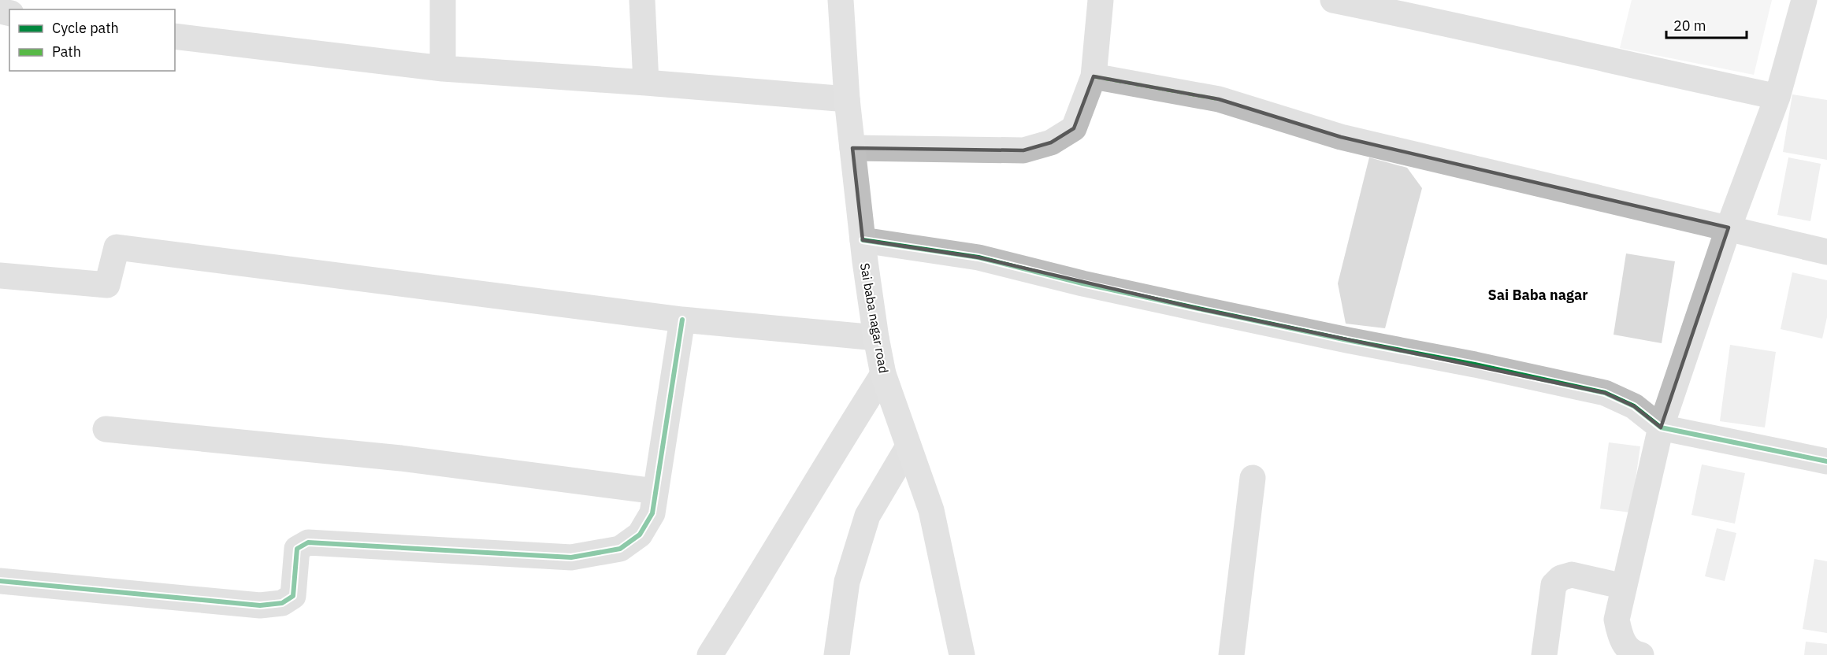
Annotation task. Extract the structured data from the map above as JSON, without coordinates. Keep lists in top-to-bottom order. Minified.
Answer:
{"streets":{"main road":["Sai baba nagar road"]},"districts":["Sai Baba nagar"],"legend":["Cycle path","Path"],"scale_bar":"20 m"}
